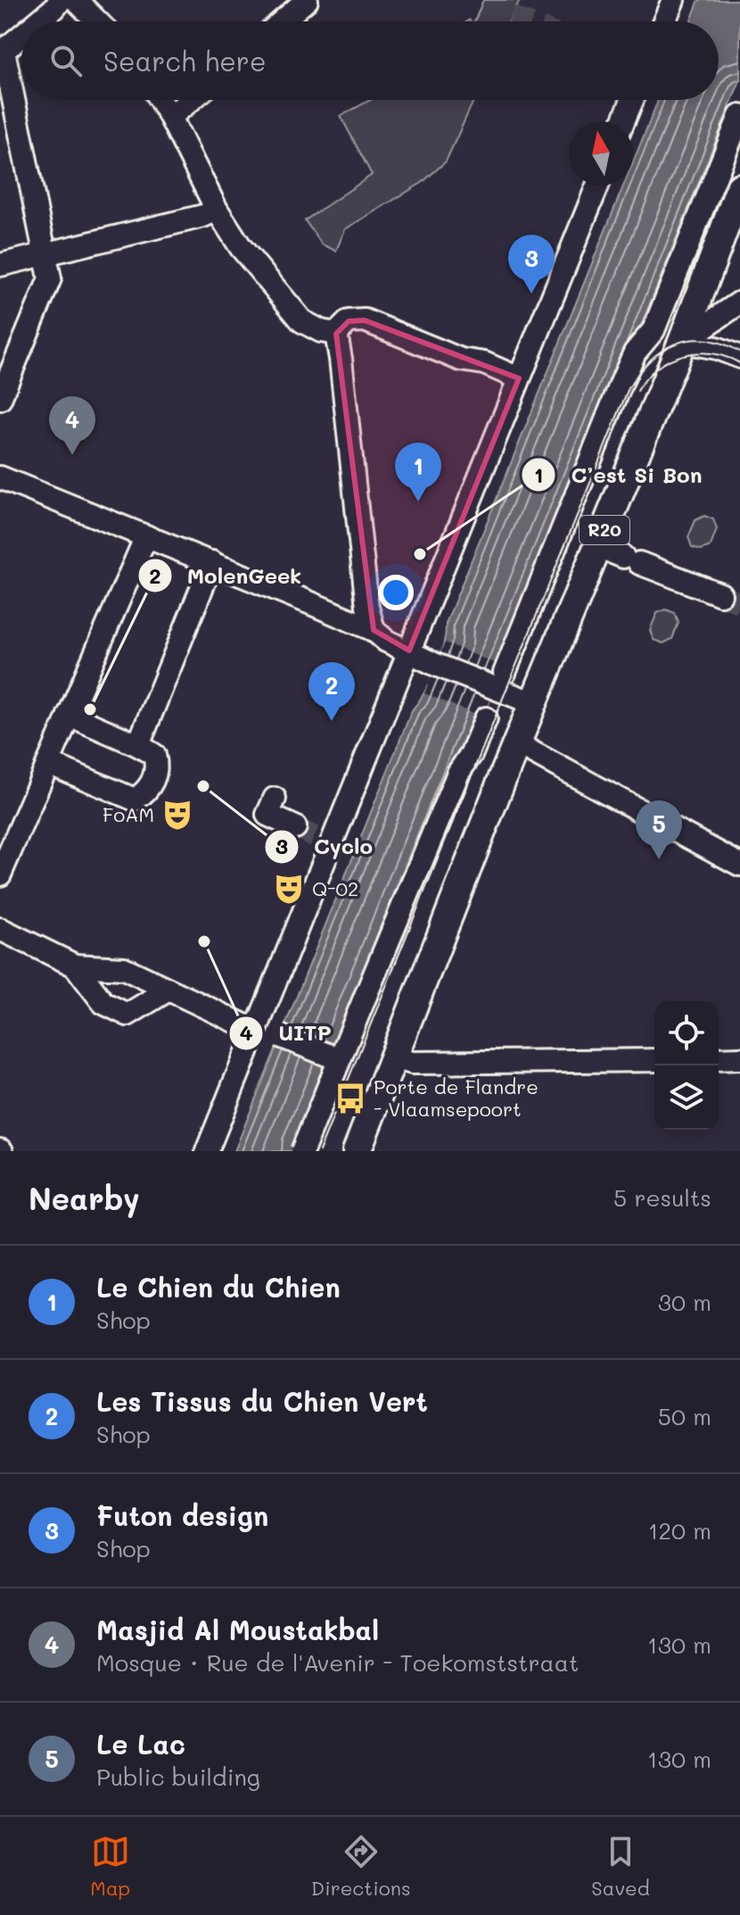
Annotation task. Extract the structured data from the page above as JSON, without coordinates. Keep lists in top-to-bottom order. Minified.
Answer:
{"streets":{"main road":["R20"]},"places":{"other":["C’est Si Bon","MolenGeek","Cyclo","UITP"],"theatre":["FoAM","Q-02"],"bus stop":["Porte de Flandre - Vlaamsepoort"]},"north":"top","page":{"search":"Search here","pins":["3","4","1","2","5"],"heading":["Nearby","5 results"],"list":[{"mark":"1","name":"Le Chien du Chien","note":"Shop","value":"30 m"},{"mark":"2","name":"Les Tissus du Chien Vert","note":"Shop","value":"50 m"},{"mark":"3","name":"Futon design","note":"Shop","value":"120 m"},{"mark":"4","name":"Masjid Al Moustakbal","note":"Mosque · Rue de l'Avenir - Toekomststraat","value":"130 m"},{"mark":"5","name":"Le Lac","note":"Public building","value":"130 m"}],"nav":["Map","Directions","Saved"]}}
